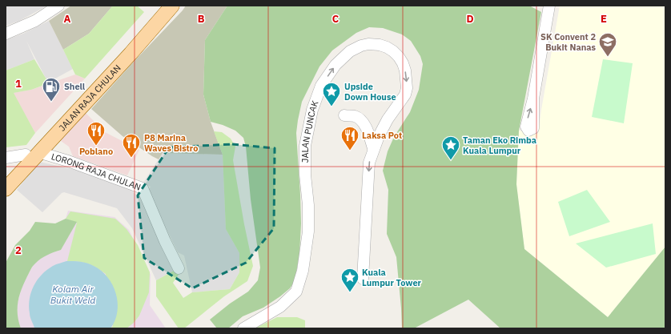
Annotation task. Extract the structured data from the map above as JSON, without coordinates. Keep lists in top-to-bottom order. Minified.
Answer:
{"streets":{"main road":["JALAN RAJA CHULAN"],"street":["JALAN PUNCAK","LORONG RAJA CHULAN"]},"crossings":[["JALAN RAJA CHULAN","LORONG RAJA CHULAN"]],"water":["Kolam Air Bukit Weld"],"places":{"school or university":["SK Convent 2 Bukit Nanas"],"fuel station":["Shell"],"place":["Upside Down House","Taman Eko Rimba Kuala Lumpur","Kuala Lumpur Tower"],"restaurant":["Poblano","Laksa Pot","P8 Marina Waves Bistro"]},"grid":{"columns":["A","B","C","D","E"],"rows":["1","2"]}}
